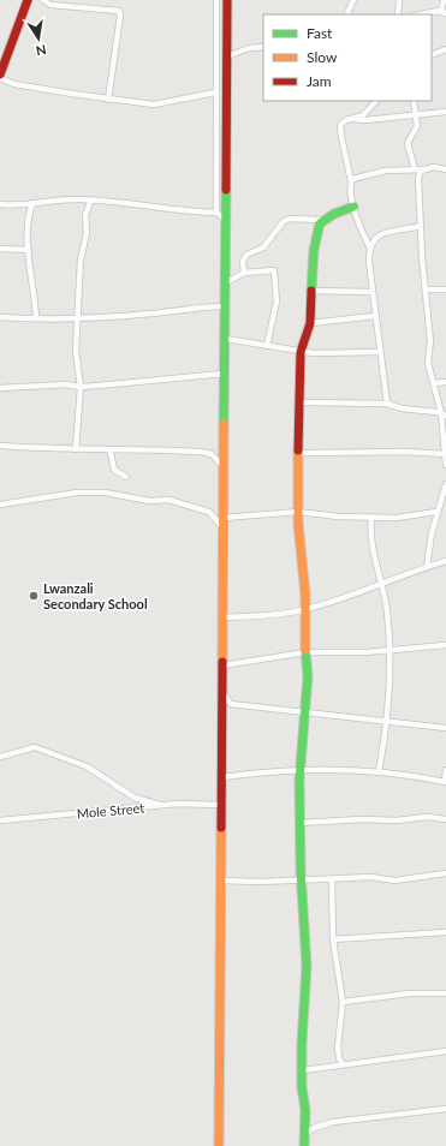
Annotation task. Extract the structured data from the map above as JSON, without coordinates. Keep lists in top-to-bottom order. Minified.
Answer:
{"streets":{"street":["Mole Street"]},"places":["Lwanzali Secondary School"],"legend":["Fast","Slow","Jam"],"north":"bottom"}
